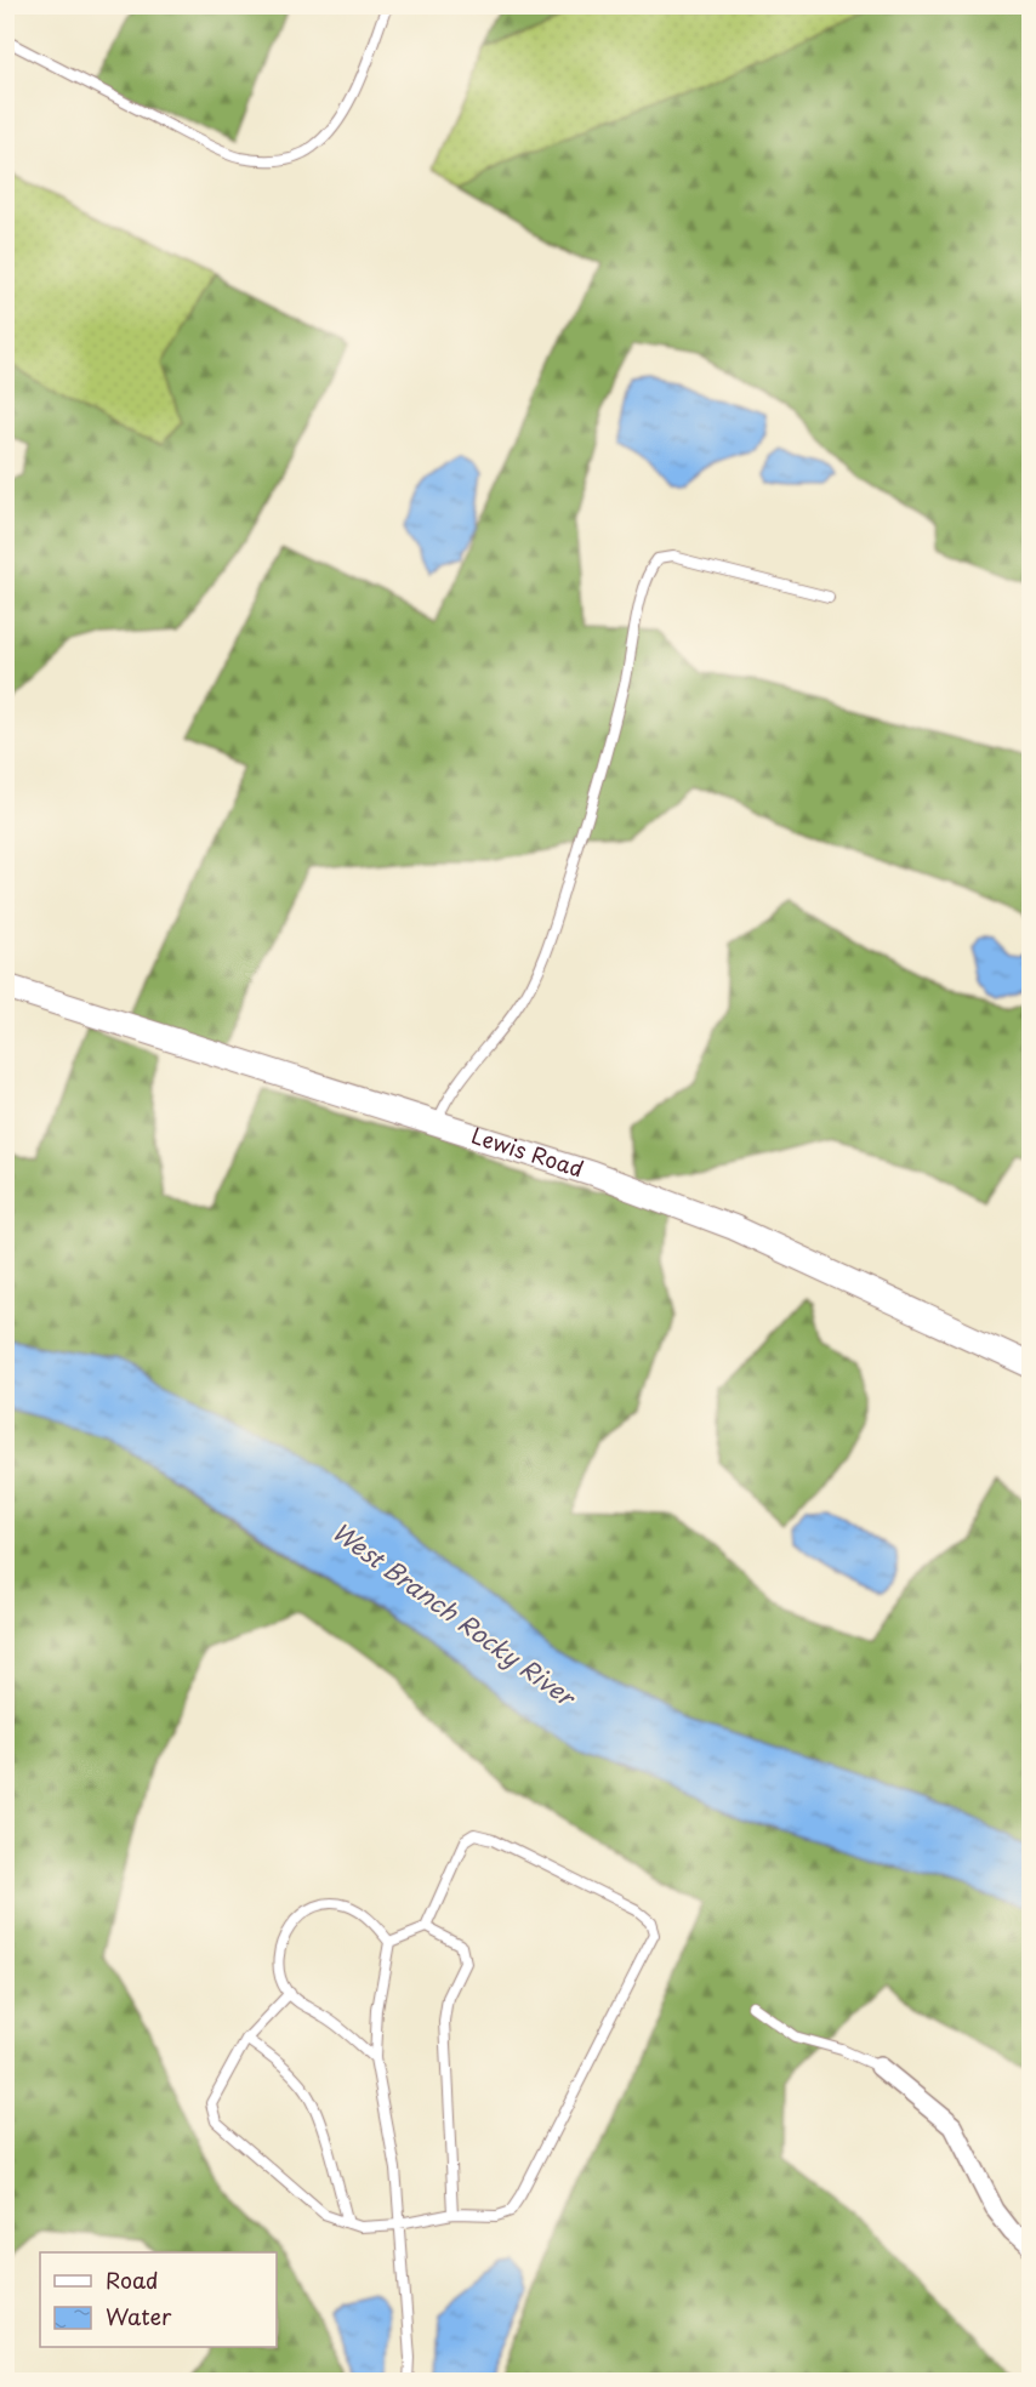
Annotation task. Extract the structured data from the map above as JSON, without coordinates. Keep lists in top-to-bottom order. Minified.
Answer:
{"streets":{"street":["Lewis Road"]},"water":["West Branch Rocky River"],"legend":["Road","Water"]}
